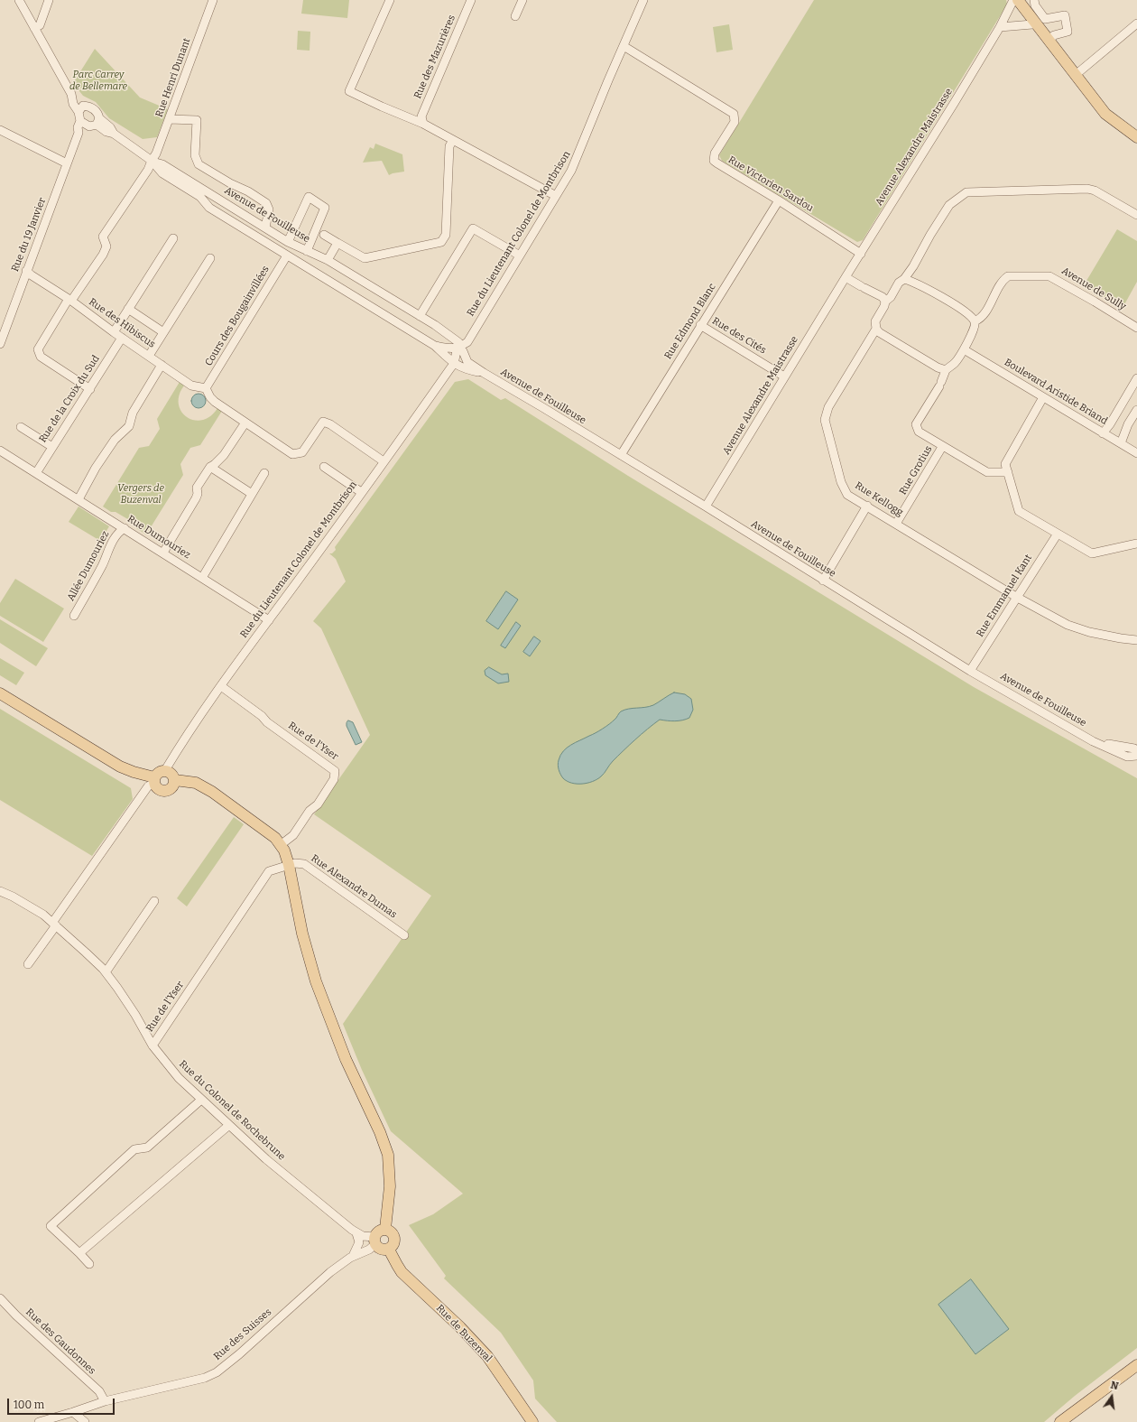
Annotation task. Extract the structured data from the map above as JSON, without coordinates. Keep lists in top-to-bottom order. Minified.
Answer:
{"streets":{"main road":["Rue de Buzenval"],"street":["Rue des Mazurières","Rue Henri Dunant","Avenue Alexandre Maistrasse","Rue Victorien Sardou","Avenue de Fouilleuse","Rue du Lieutenant Colonel de Montbrison","Rue du 19 Janvier","Avenue de Sully","Cours des Bougainvillées","Rue Edmond Blanc","Rue des Hibiscus","Rue des Cités","Boulevard Aristide Briand","Rue de la Croix du Sud","Rue Grotius","Rue Kellogg","Rue Dumouriez","Allée Dumouriez","Rue Emmanuel Kant","Rue de l'Yser","Rue Alexandre Dumas","Rue du Colonel de Rochebrune","Rue des Suisses","Rue des Gaudonnes"]},"crossings":[["Rue Henri Dunant","Avenue de Fouilleuse"],["Rue Henri Dunant","Rue des Hibiscus"],["Avenue Alexandre Maistrasse","Rue Victorien Sardou"],["Avenue Alexandre Maistrasse","Avenue de Fouilleuse"],["Avenue Alexandre Maistrasse","Rue des Cités"],["Rue Victorien Sardou","Rue du Lieutenant Colonel de Montbrison"],["Rue Victorien Sardou","Rue Edmond Blanc"],["Avenue de Fouilleuse","Rue du Lieutenant Colonel de Montbrison"],["Avenue de Fouilleuse","Rue du 19 Janvier"],["Avenue de Fouilleuse","Cours des Bougainvillées"],["Avenue de Fouilleuse","Rue Edmond Blanc"],["Avenue de Fouilleuse","Rue Emmanuel Kant"],["Rue du Lieutenant Colonel de Montbrison","Rue Dumouriez"],["Rue du Lieutenant Colonel de Montbrison","Rue de l'Yser"],["Rue du 19 Janvier","Rue des Hibiscus"],["Cours des Bougainvillées","Rue des Hibiscus"],["Rue Edmond Blanc","Rue des Cités"],["Rue des Hibiscus","Rue de la Croix du Sud"],["Rue de la Croix du Sud","Rue Dumouriez"],["Rue Grotius","Rue Kellogg"],["Rue Kellogg","Rue Emmanuel Kant"],["Rue Dumouriez","Allée Dumouriez"],["Rue de l'Yser","Rue Alexandre Dumas"],["Rue de l'Yser","Rue du Colonel de Rochebrune"],["Rue du Colonel de Rochebrune","Rue de Buzenval"],["Rue du Colonel de Rochebrune","Rue des Suisses"],["Rue de Buzenval","Rue des Suisses"],["Rue des Suisses","Rue des Gaudonnes"]],"parks":["Parc Carrey de Bellemare","Vergers de Buzenval"],"scale_bar":"100 m","north":"top"}
